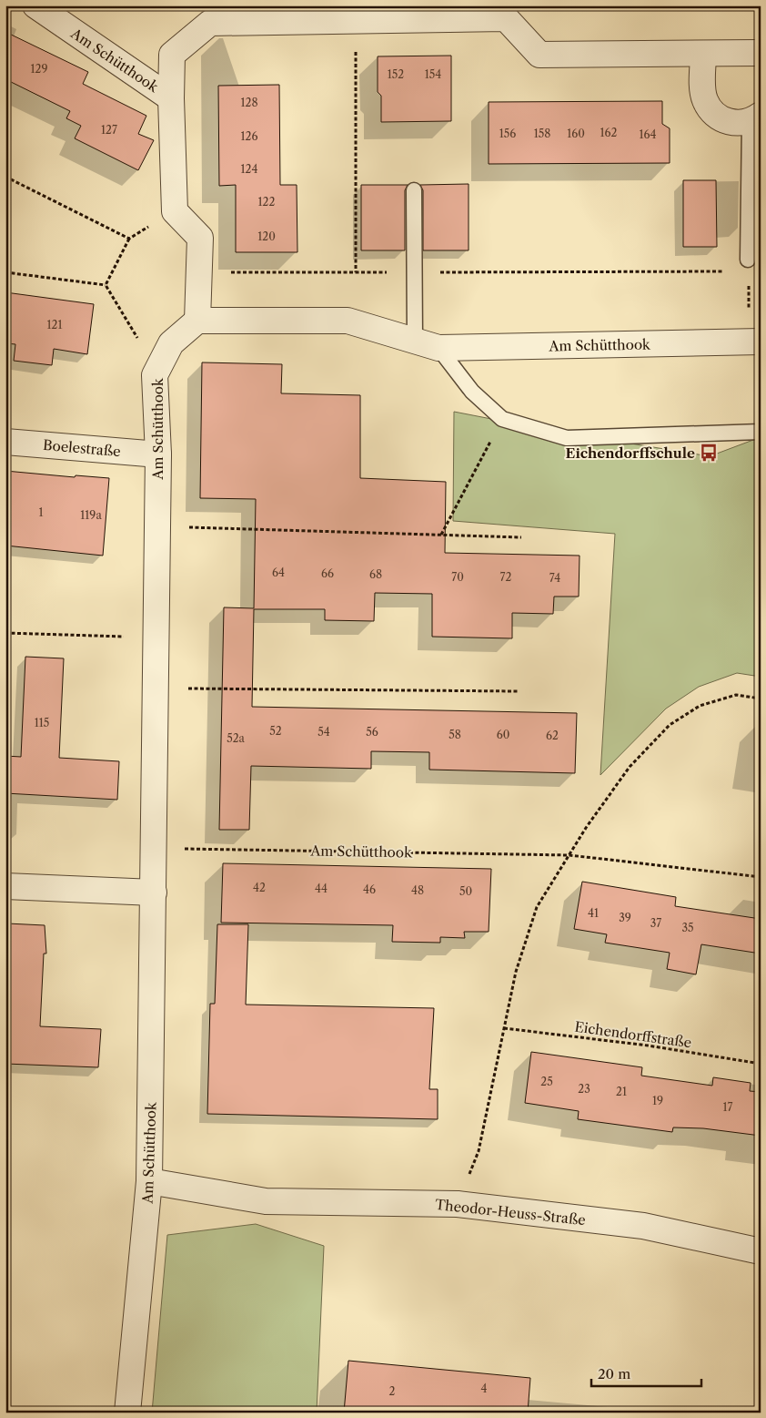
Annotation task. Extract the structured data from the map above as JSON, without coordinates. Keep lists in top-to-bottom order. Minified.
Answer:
{"streets":{"street":["Am Schütthook","Boelestraße","Theodor-Heuss-Straße"],"path":["Eichendorffstraße"]},"crossings":[["Am Schütthook","Boelestraße"],["Am Schütthook","Theodor-Heuss-Straße"]],"places":{"bus stop":["Eichendorffschule"]},"house_numbers":["129","152","154","128","127","162","156","158","160","164","126","124","122","120","121","1","119a","64","66","68","70","72","74","115","52","54","56","58","60","62","52a","42","44","46","48","50","41","39","37","35","25","23","21","19","17","4","2"],"scale_bar":"20 m"}
